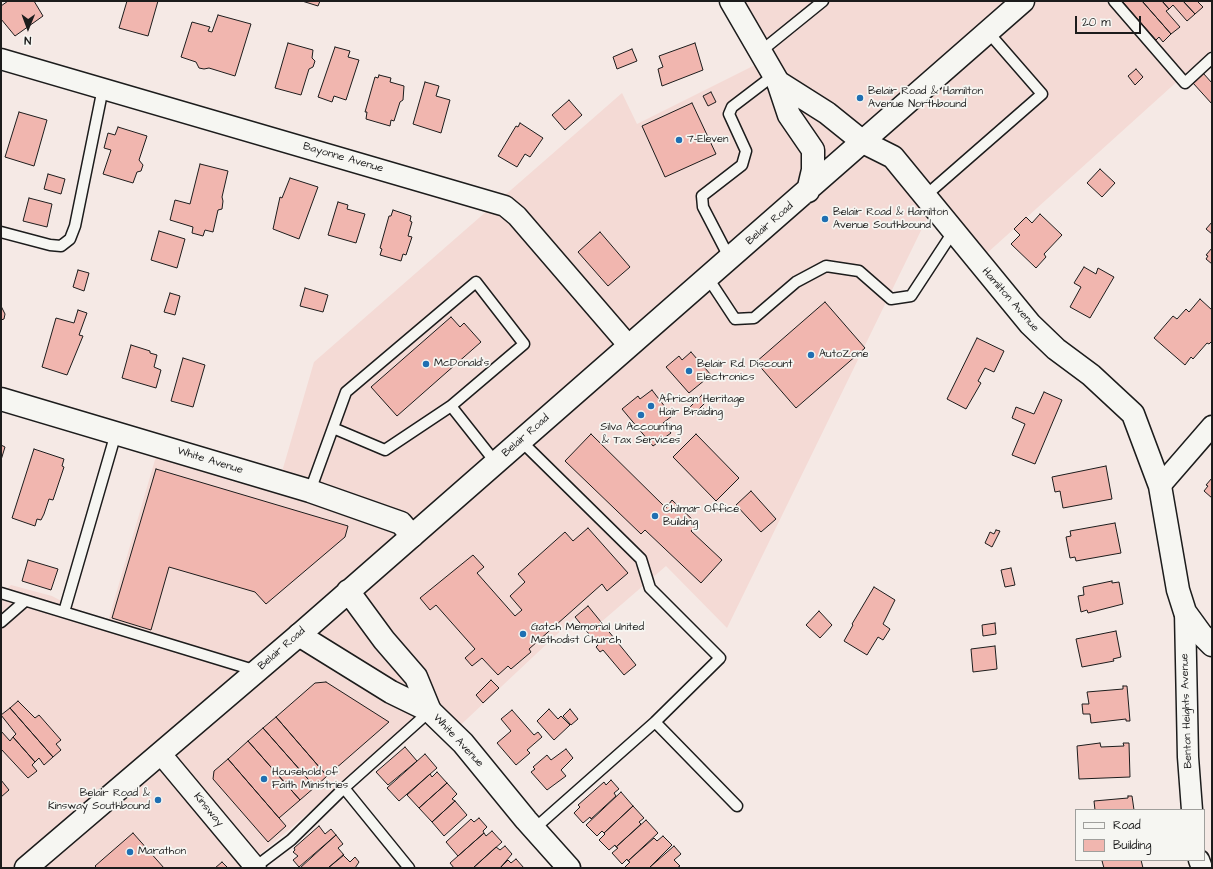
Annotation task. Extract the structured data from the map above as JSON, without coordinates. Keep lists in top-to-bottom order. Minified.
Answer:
{"streets":{"street":["Bayonne Avenue","Belair Road","Hamilton Avenue","White Avenue","Benton Heights Avenue","Kinsway"]},"crossings":[["Bayonne Avenue","Belair Road"],["Belair Road","Hamilton Avenue"],["Belair Road","White Avenue"],["Belair Road","Kinsway"],["Hamilton Avenue","Benton Heights Avenue"]],"places":["Belair Road & Hamilton Avenue Northbound","7-Eleven","Belair Road & Hamilton Avenue Southbound","AutoZone","McDonald's","Belair Rd. Discount Electronics","African Heritage Hair Braiding","Silva Accounting & Tax Services","Chilmar Office Building","Gatch Memorial United Methodist Church","Household of Faith Ministries","Belair Road & Kinsway Southbound","Marathon"],"legend":["Road","Building"],"scale_bar":"20 m","north":"bottom"}
